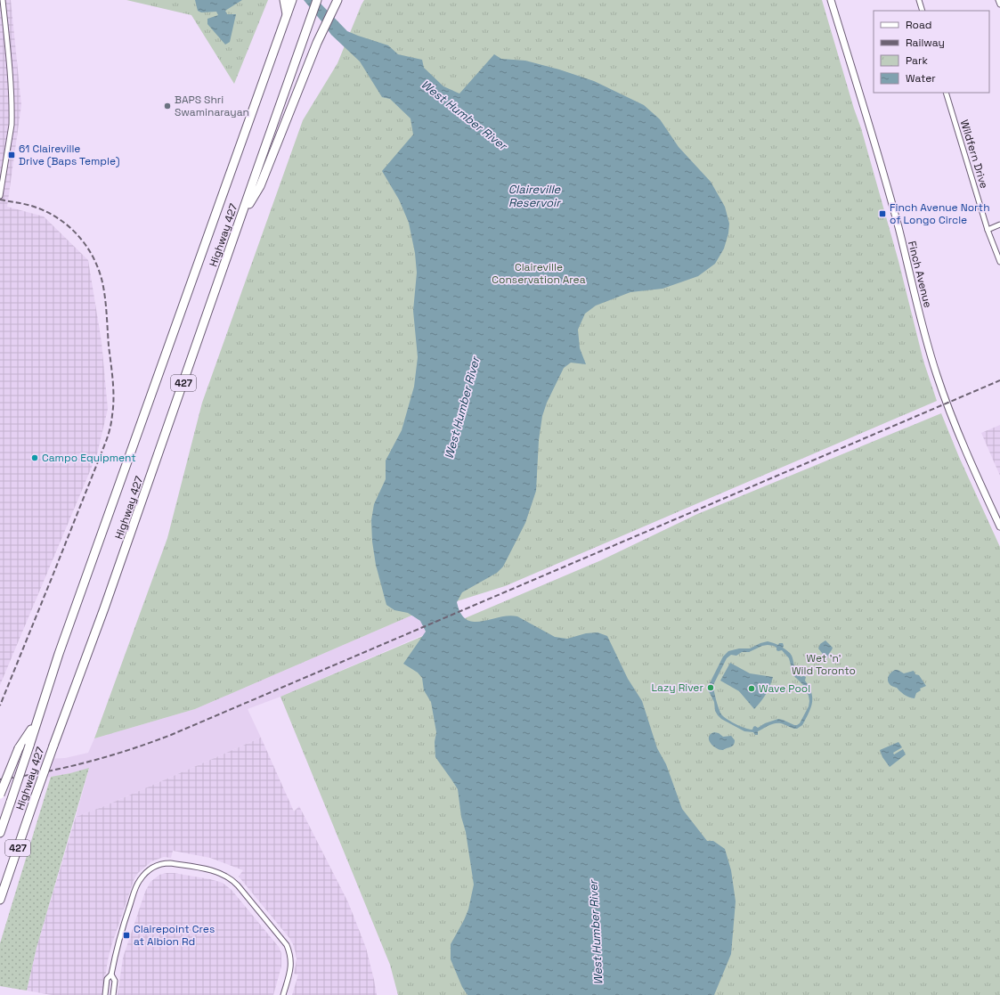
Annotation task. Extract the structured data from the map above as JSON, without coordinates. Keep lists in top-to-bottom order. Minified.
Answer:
{"streets":{"highway":["Highway 427","427"],"main road":["Finch Avenue"],"street":["Wildfern Drive"]},"water":["West Humber River","Claireville Reservoir"],"parks":["Claireville Conservation Area","Wet 'n' Wild Toronto"],"places":{"other":["BAPS Shri Swaminarayan","Campo Equipment","Lazy River","Wave Pool"],"transit":["61 Claireville Drive (Baps Temple)","Finch Avenue North of Longo Circle","Clairepoint Cres at Albion Rd"]},"legend":["Road","Railway","Park","Water"]}
